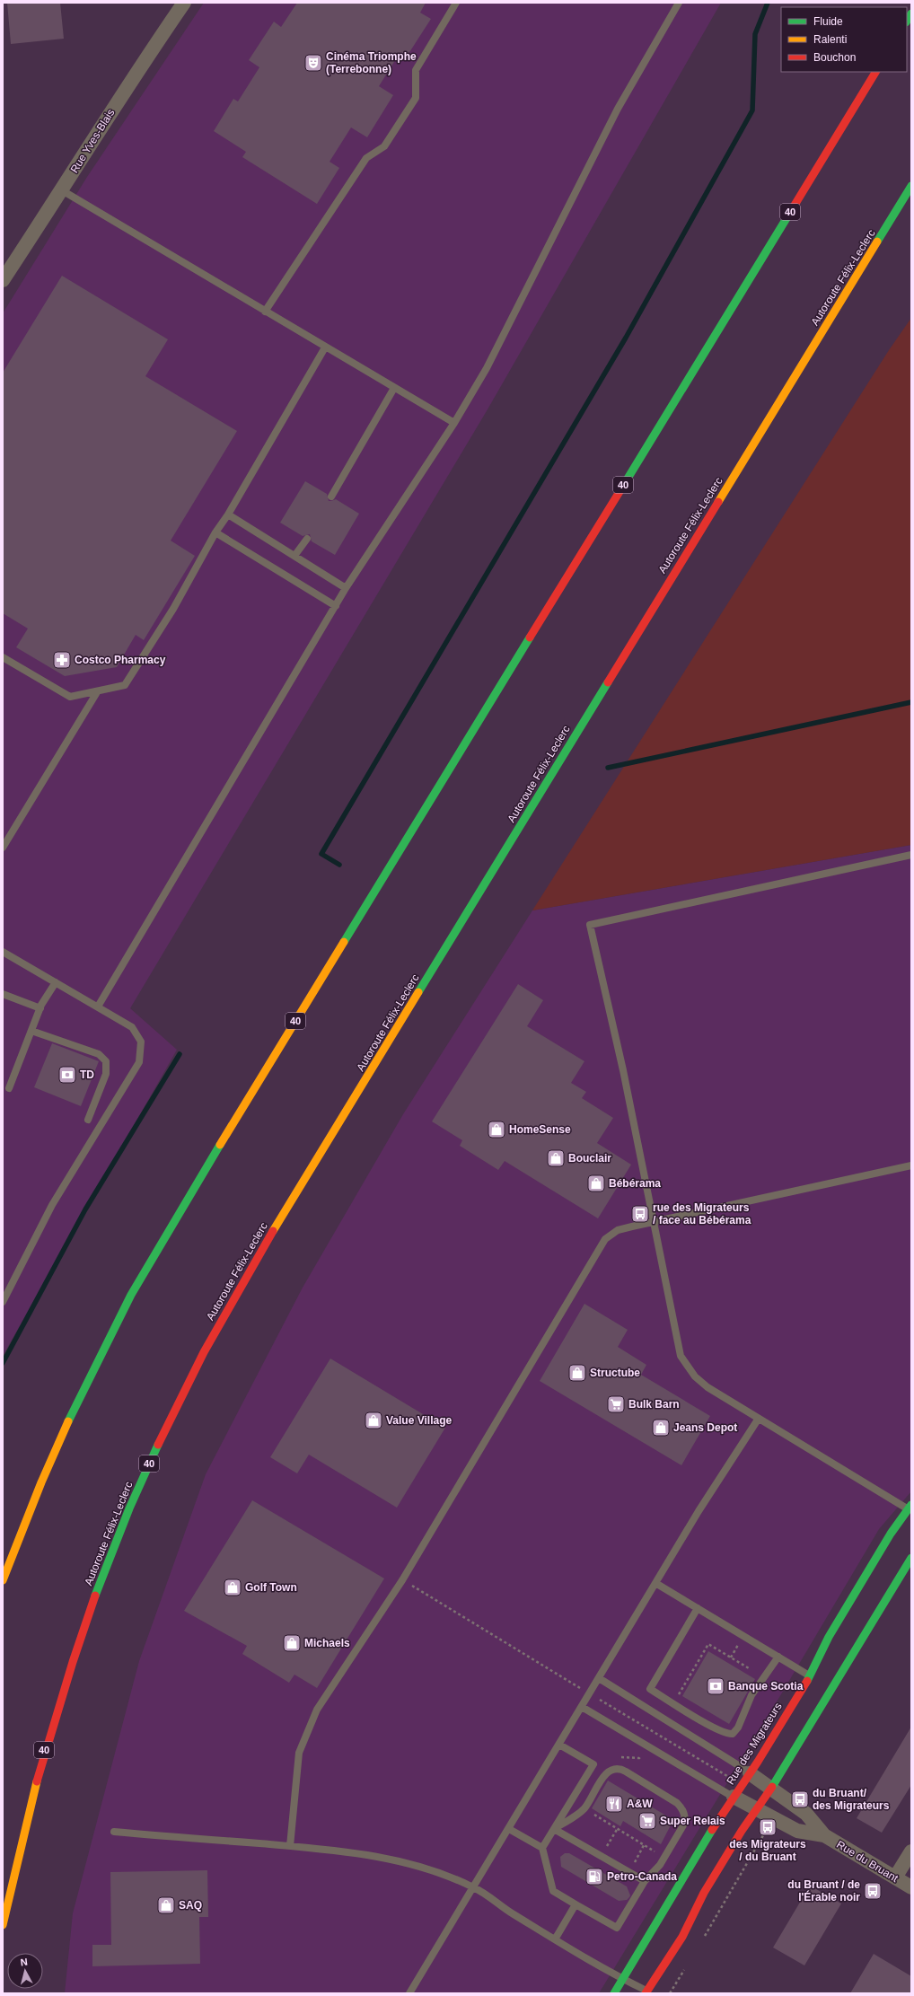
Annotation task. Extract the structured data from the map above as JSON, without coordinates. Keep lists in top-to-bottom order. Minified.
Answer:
{"streets":{"main road":["40","Autoroute Félix-Leclerc","Rue des Migrateurs"],"street":["Rue Yves-Blais","Rue du Bruant"]},"crossings":[["Rue des Migrateurs","Rue du Bruant"]],"places":{"theatre":["Cinéma Triomphe (Terrebonne)"],"pharmacy":["Costco Pharmacy"],"bank":["TD","Banque Scotia"],"shop":["HomeSense","Bouclair","Bébérama","Structube","Value Village","Jeans Depot","Golf Town","Michaels","SAQ"],"bus stop":["rue des Migrateurs / face au Bébérama","du Bruant/ des Migrateurs","des Migrateurs / du Bruant","du Bruant / de l'Érable noir"],"supermarket":["Bulk Barn","Super Relais"],"restaurant":["A&W"],"fuel station":["Petro-Canada"]},"legend":["Fluide","Ralenti","Bouchon"],"north":"top"}
